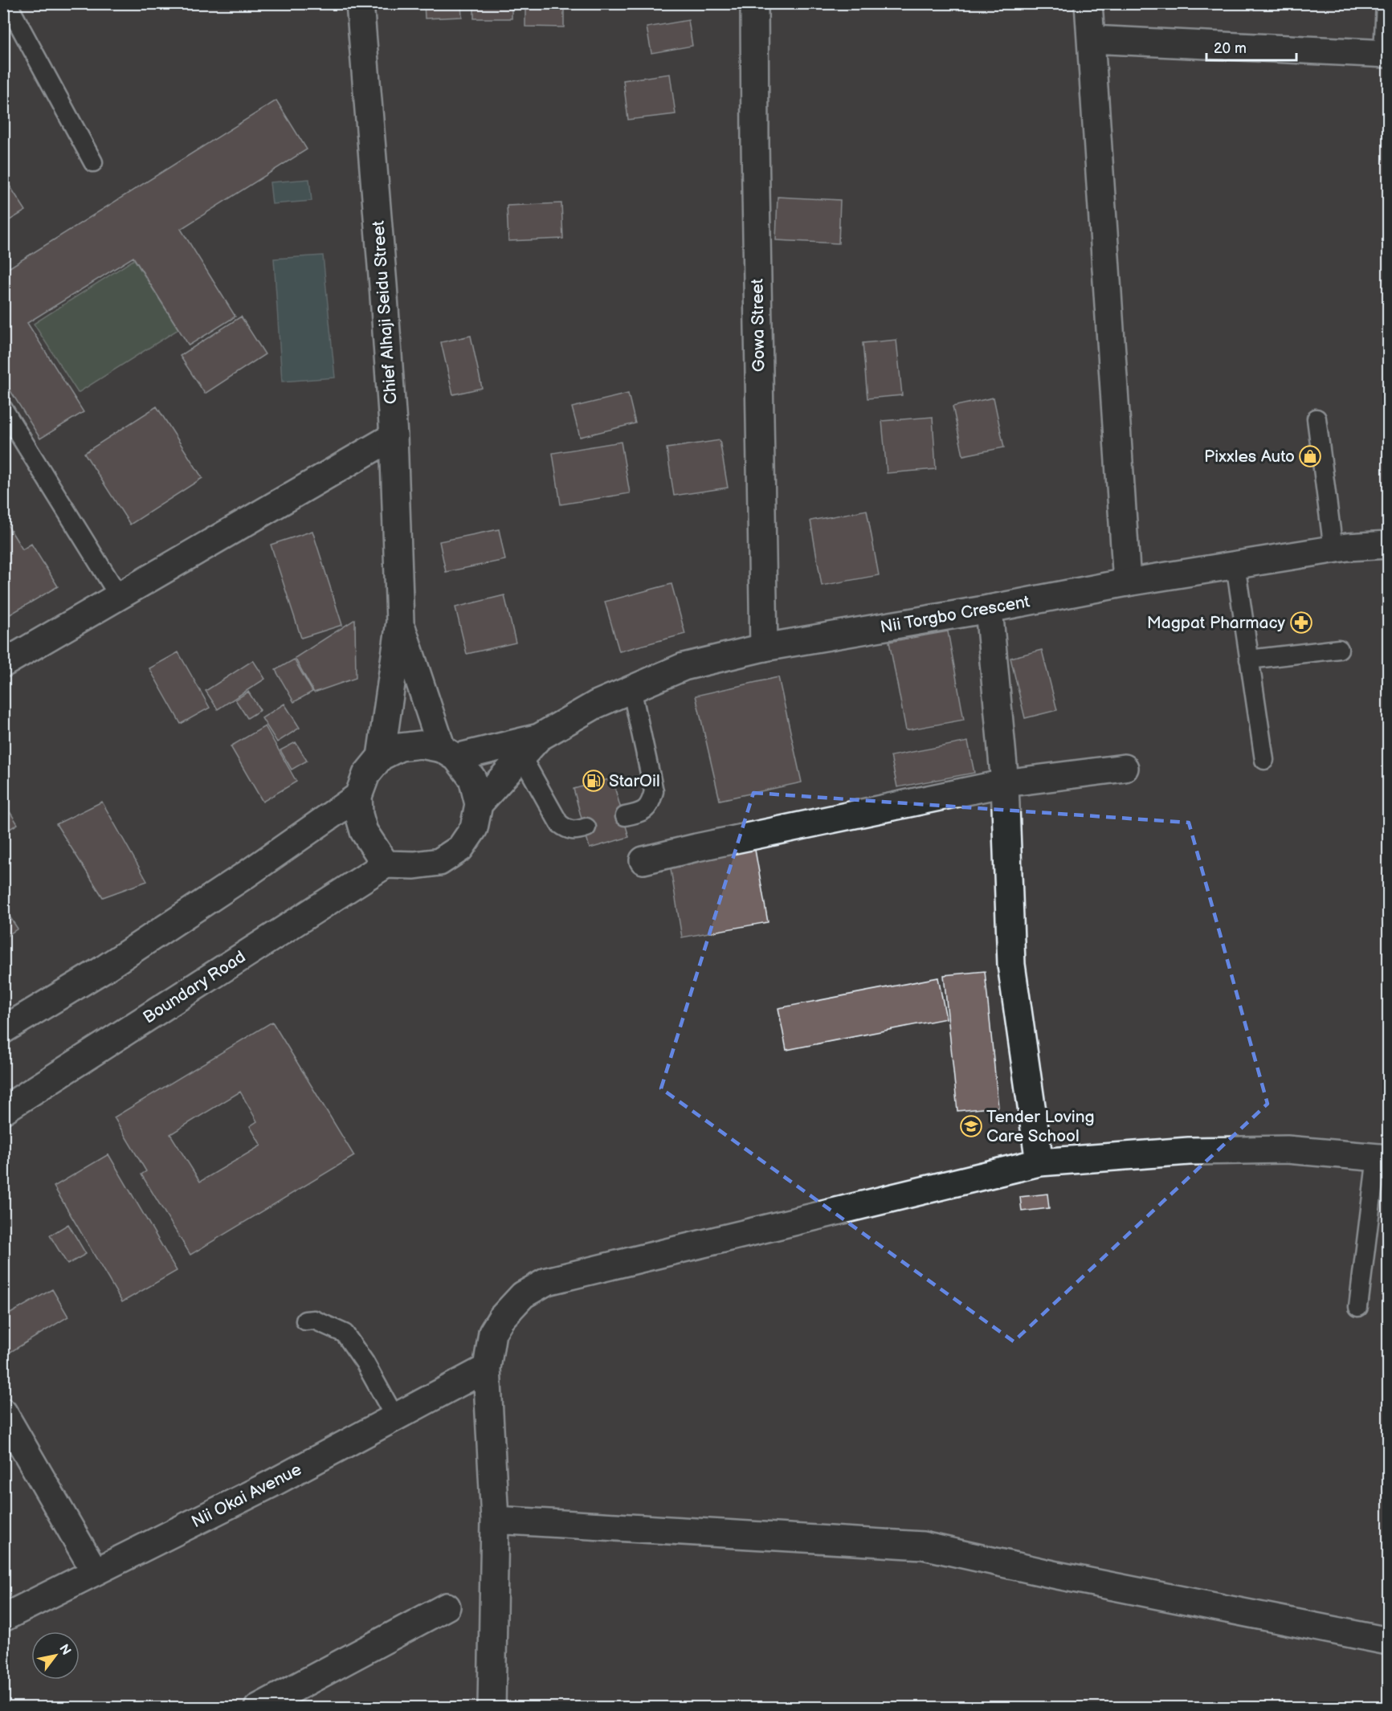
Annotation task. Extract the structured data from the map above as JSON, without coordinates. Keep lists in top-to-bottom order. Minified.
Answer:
{"streets":{"street":["Chief Alhaji Seidu Street","Gowa Street","Nii Torgbo Crescent","Boundary Road","Nii Okai Avenue"]},"crossings":[["Chief Alhaji Seidu Street","Boundary Road"],["Gowa Street","Nii Torgbo Crescent"]],"places":{"shop":["Pixxles Auto"],"pharmacy":["Magpat Pharmacy"],"fuel station":["StarOil"],"school or university":["Tender Loving Care School"]},"scale_bar":"20 m","north":"top right"}
